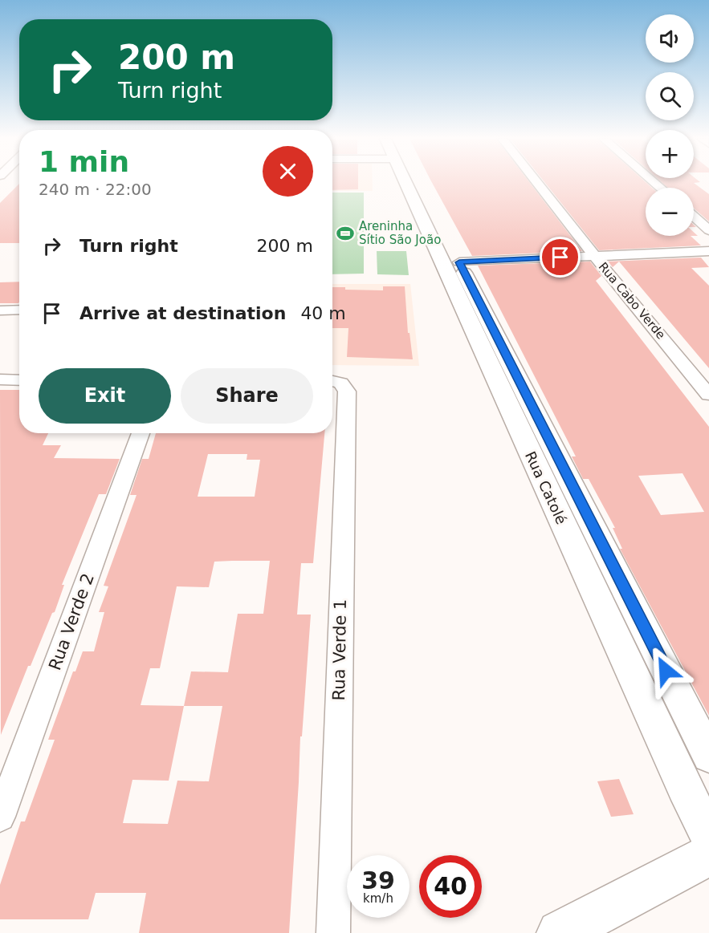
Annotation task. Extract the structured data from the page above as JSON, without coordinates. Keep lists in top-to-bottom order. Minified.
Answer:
{"streets":{"street":["Rua Cabo Verde","Rua Catolé","Rua Verde 2","Rua Verde 1"]},"places":{"sports":["Areninha Sítio São João"]},"page":{"map_buttons":["+","−"],"turn":["200 m","Turn right"],"heading":["1 min","240 m · 22:00"],"list":[{"name":"Turn right","value":"200 m"},{"name":"Arrive at destination","value":"40 m"}],"buttons":["Exit","Share"],"speed":"39 km/h","limit":"40"}}
